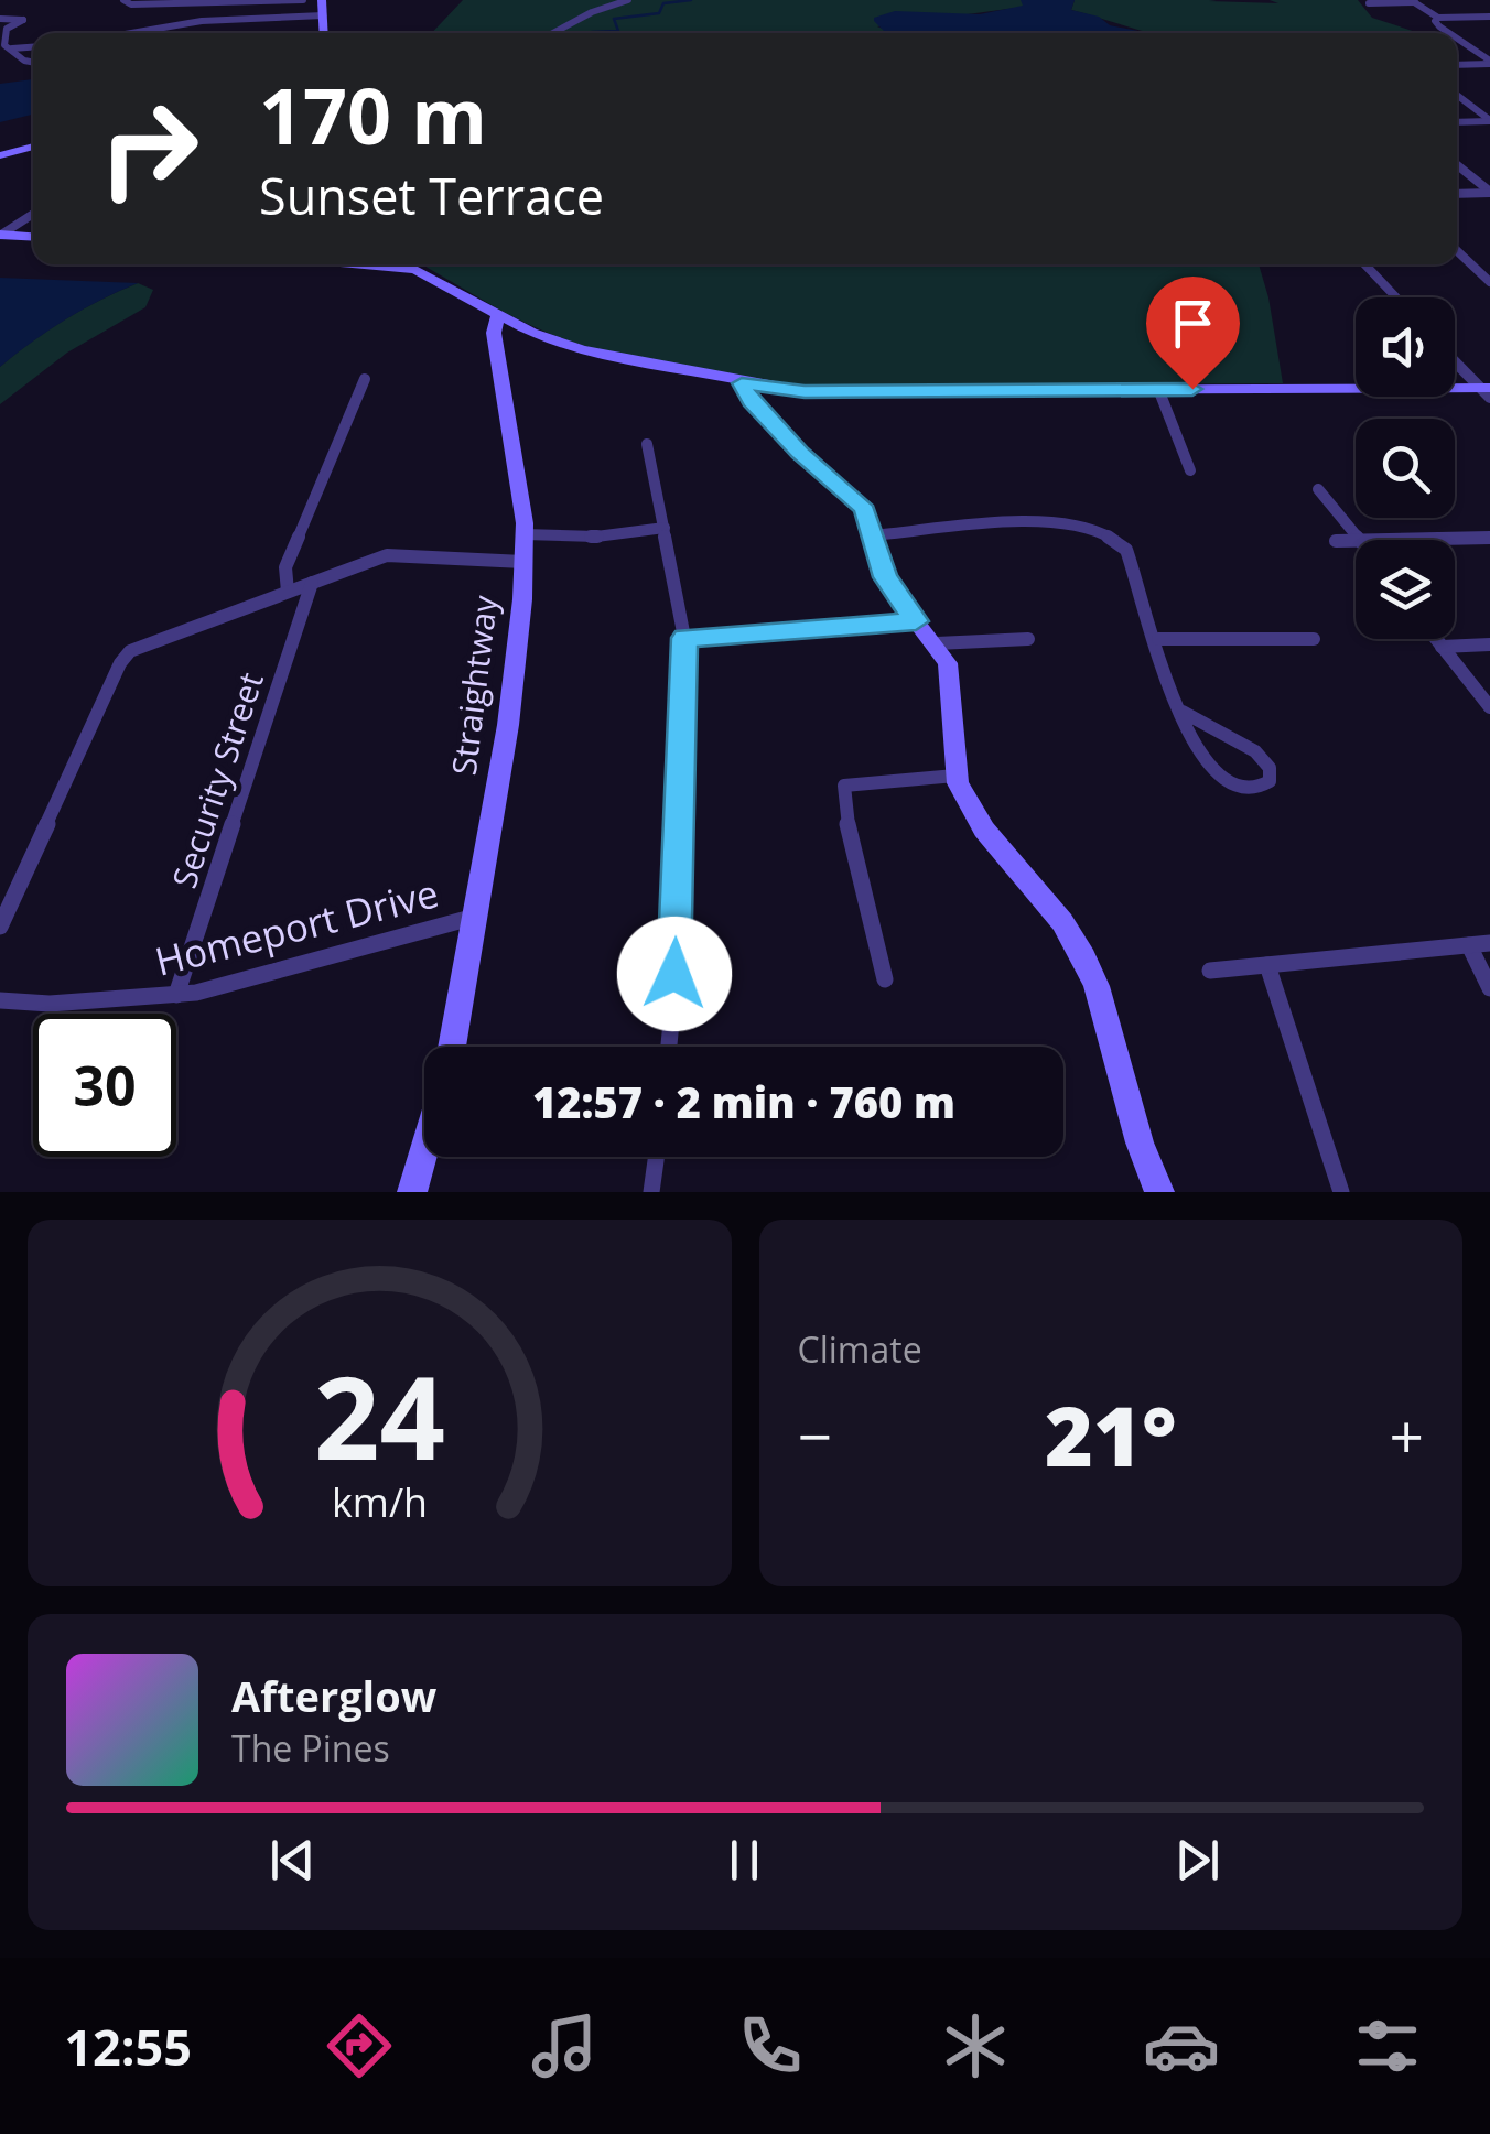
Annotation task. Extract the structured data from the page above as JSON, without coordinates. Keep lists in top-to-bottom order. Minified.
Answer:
{"streets":{"street":["Straightway","Security Street","Homeport Drive"]},"crossings":[["Straightway","Homeport Drive"],["Security Street","Homeport Drive"]],"page":{"turn":["170 m","Sunset Terrace"],"limit":"30","trip":"12:57 · 2 min · 760 m","tile":"Climate","heat":["−","21°","+"],"song":["Afterglow","The Pines"],"tabs":"12:55","gauge":["24","km/h"]}}
